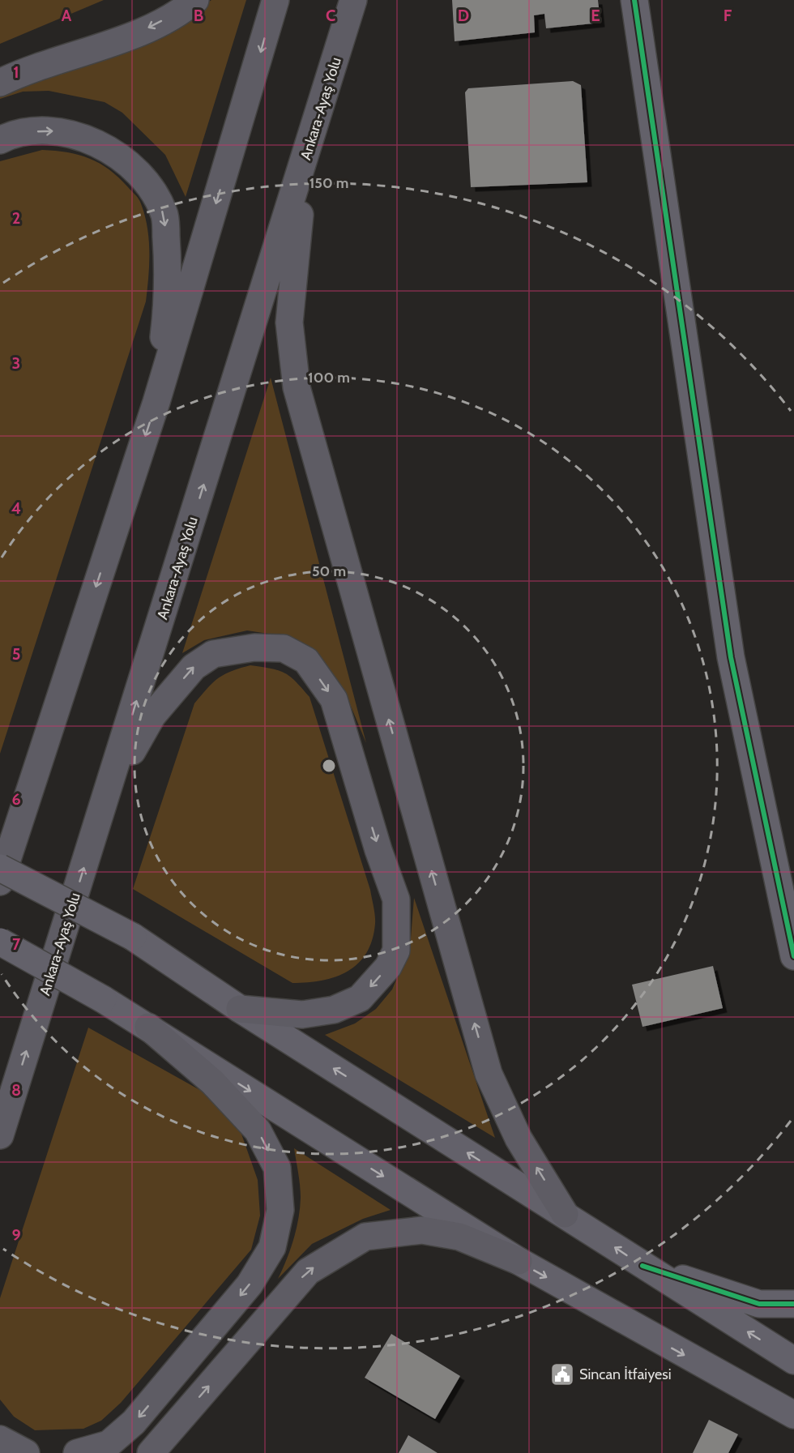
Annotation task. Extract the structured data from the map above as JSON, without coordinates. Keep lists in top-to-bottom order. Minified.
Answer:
{"streets":{"highway":["Ankara-Ayaş Yolu"]},"places":{"public building":["Sincan İtfaiyesi"]},"grid":{"columns":["A","B","C","D","E","F"],"rows":["1","2","3","4","5","6","7","8","9"]},"rings":["150 m","100 m","50 m"]}
